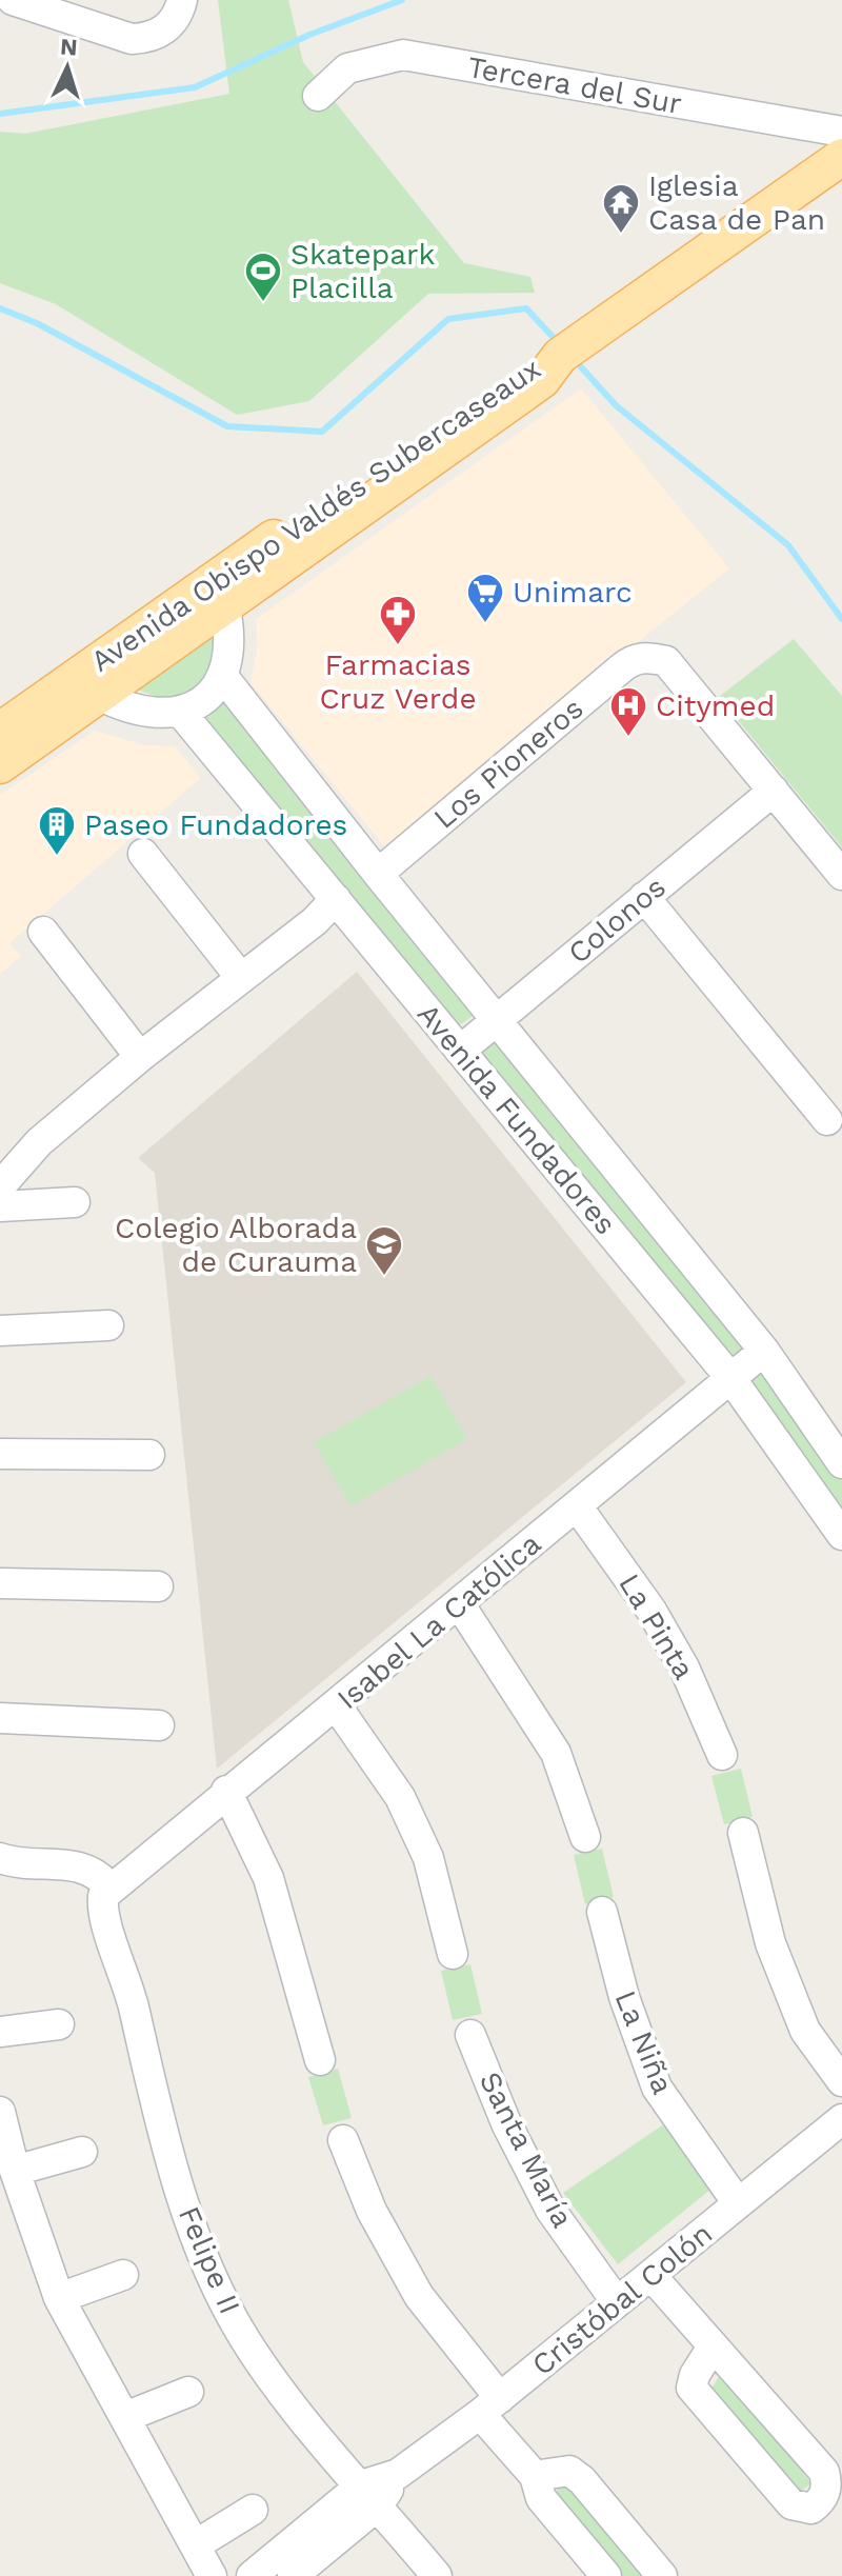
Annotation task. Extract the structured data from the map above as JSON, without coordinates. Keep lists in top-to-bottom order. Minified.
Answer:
{"streets":{"main road":["Avenida Obispo Valdés Subercaseaux"],"street":["Tercera del Sur","Los Pioneros","Colonos","Avenida Fundadores","Isabel La Católica","La Pinta","La Niña","Santa María","Felipe II","Cristóbal Colón"]},"crossings":[["Los Pioneros","Colonos"],["Los Pioneros","Avenida Fundadores"],["Colonos","Avenida Fundadores"],["Avenida Fundadores","Isabel La Católica"],["Isabel La Católica","La Pinta"],["Isabel La Católica","Felipe II"],["La Niña","Cristóbal Colón"],["Santa María","Cristóbal Colón"],["Felipe II","Cristóbal Colón"]],"places":{"temple":["Iglesia Casa de Pan"],"sports":["Skatepark Placilla"],"supermarket":["Unimarc"],"pharmacy":["Farmacias Cruz Verde"],"hospital":["Citymed"],"building":["Paseo Fundadores"],"school or university":["Colegio Alborada de Curauma"]},"north":"top"}
